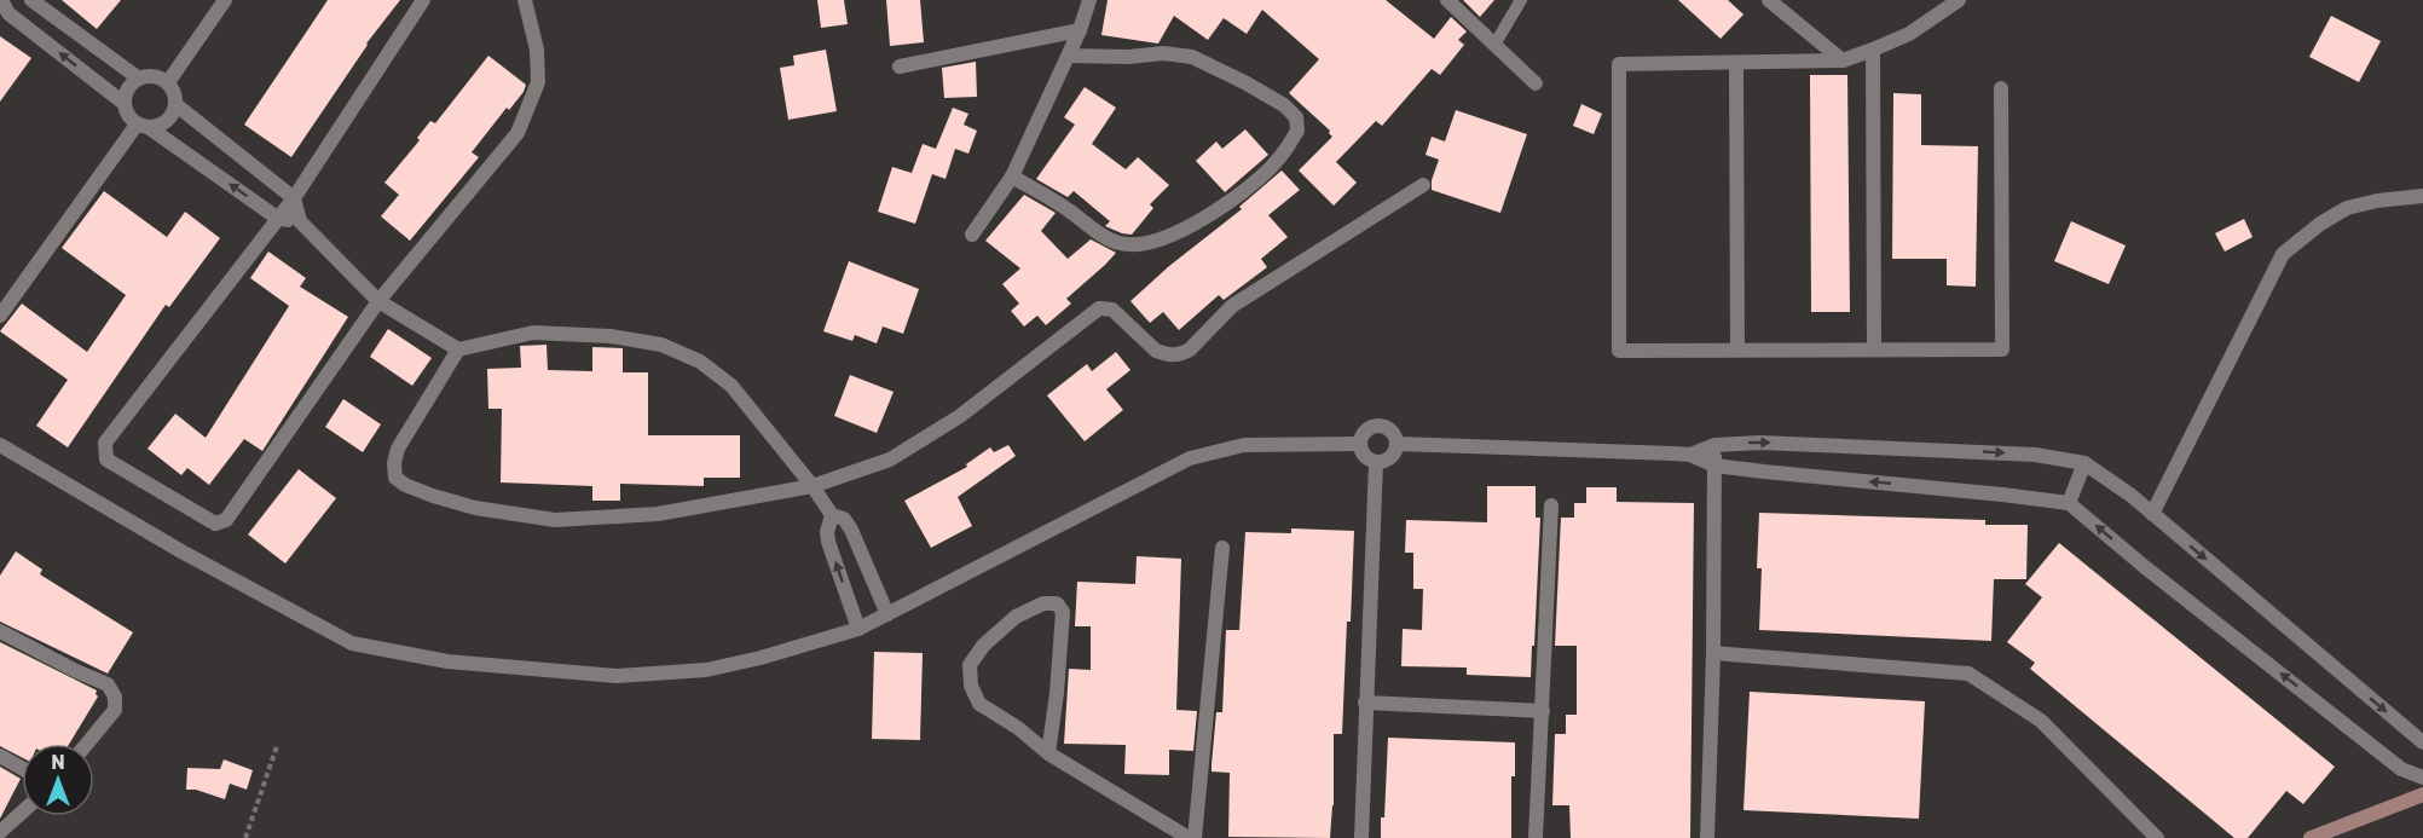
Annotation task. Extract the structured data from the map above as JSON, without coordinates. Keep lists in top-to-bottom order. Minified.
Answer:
{"north":"top"}
